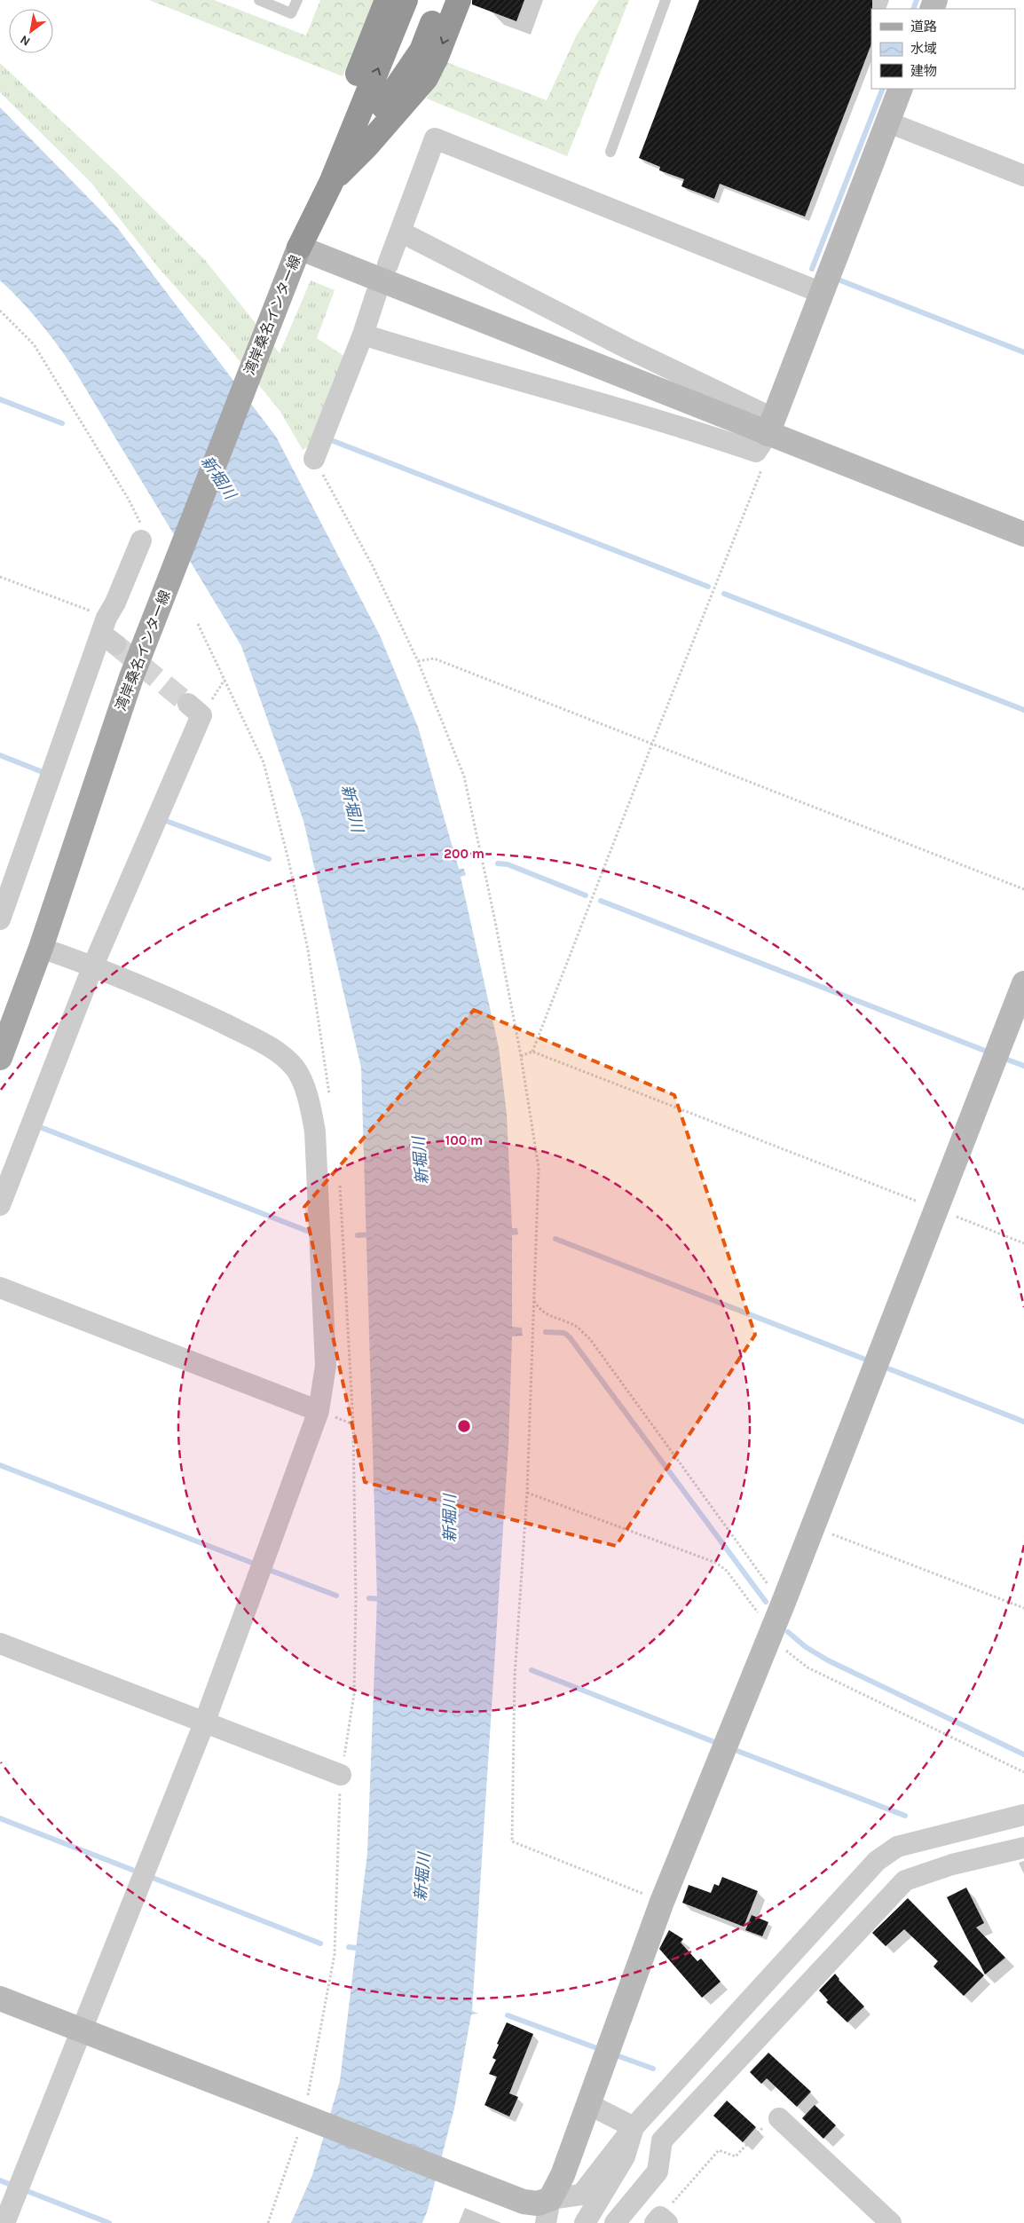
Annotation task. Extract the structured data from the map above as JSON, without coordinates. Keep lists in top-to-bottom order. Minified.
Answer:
{"streets":{"main road":["湾岸桑名インター線"]},"water":["新堀川"],"legend":["道路","水域","建物"],"north":"bottom left","rings":["200 m","100 m"]}
